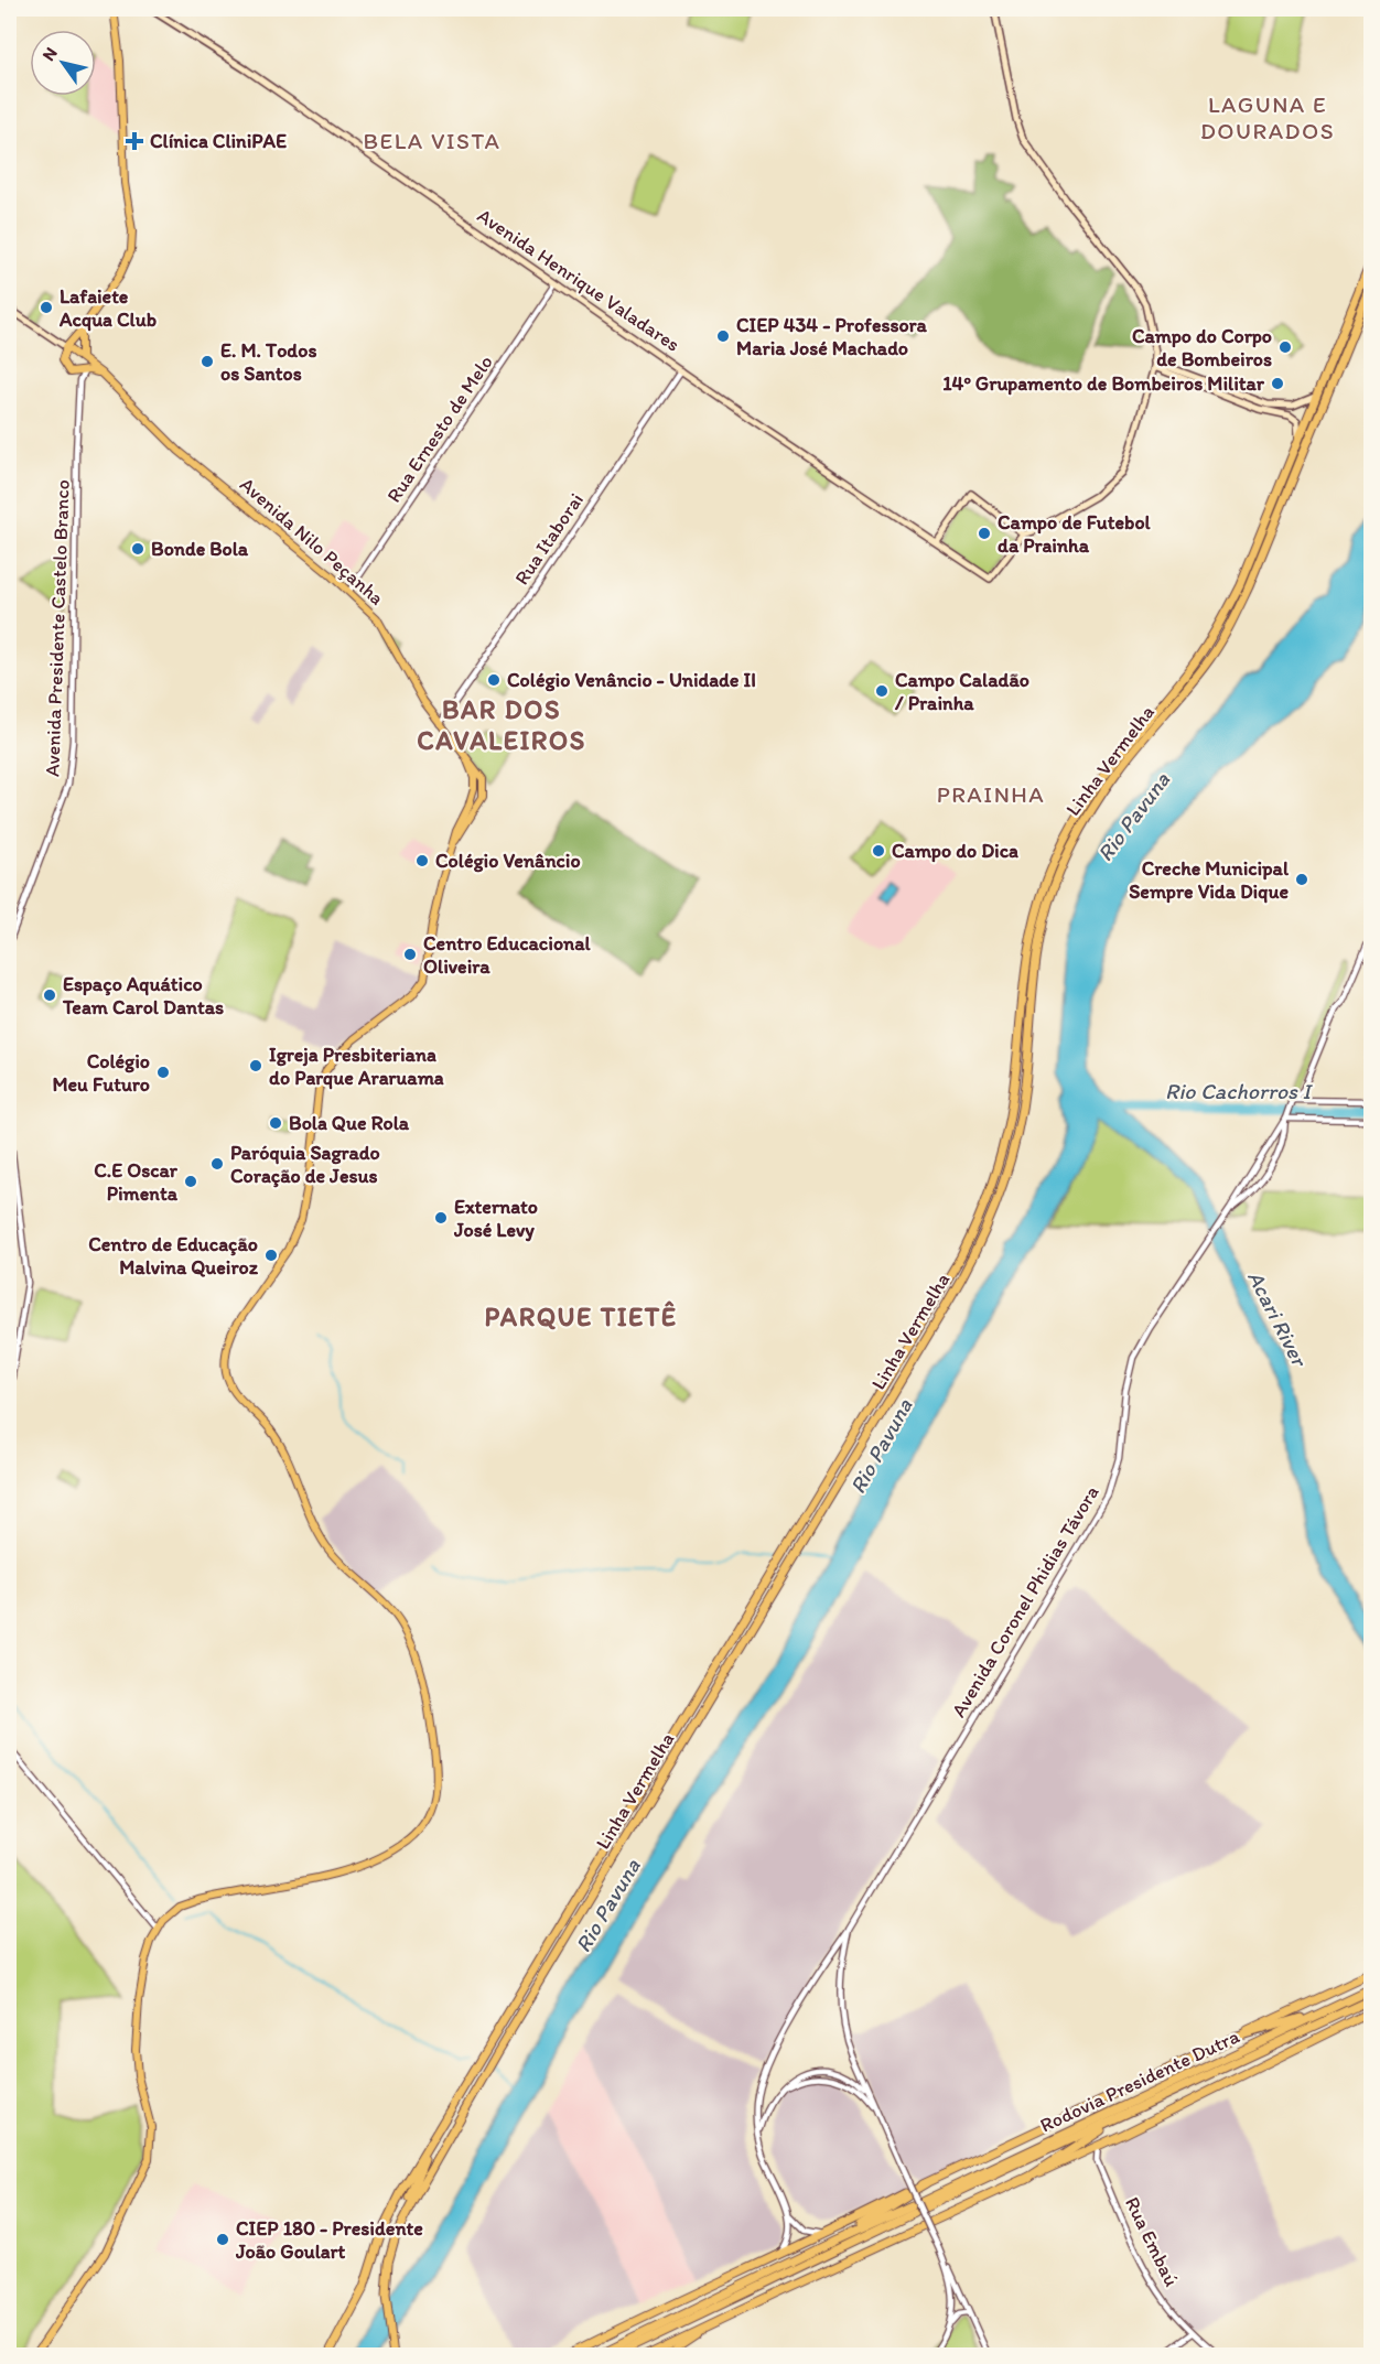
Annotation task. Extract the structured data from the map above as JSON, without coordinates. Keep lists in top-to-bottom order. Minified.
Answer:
{"streets":{"highway":["Linha Vermelha","Rodovia Presidente Dutra"],"main road":["Avenida Henrique Valadares","Avenida Nilo Peçanha"],"street":["Rua Ernesto de Melo","Rua Itaborai","Avenida Presidente Castelo Branco","Avenida Coronel Phidias Távora","Rua Embaú"]},"crossings":[["Avenida Henrique Valadares","Rua Ernesto de Melo"],["Avenida Henrique Valadares","Rua Itaborai"],["Rua Ernesto de Melo","Avenida Nilo Peçanha"],["Rua Itaborai","Avenida Nilo Peçanha"],["Avenida Nilo Peçanha","Avenida Presidente Castelo Branco"]],"districts":["LAGUNA E DOURADOS","BELA VISTA","BAR DOS CAVALEIROS","PRAINHA","PARQUE TIETÊ"],"water":["Rio Pavuna","Rio Cachorros I","Acari River"],"places":{"health":["Clínica CliniPAE"],"other":["Lafaiete Acqua Club","CIEP 434 - Professora Maria José Machado","Campo do Corpo de Bombeiros","E. M. Todos os Santos","14º Grupamento de Bombeiros Militar","Campo de Futebol da Prainha","Bonde Bola","Colégio Venâncio - Unidade II","Campo Caladão / Prainha","Campo do Dica","Colégio Venâncio","Creche Municipal Sempre Vida Dique","Centro Educacional Oliveira","Espaço Aquático Team Carol Dantas","Igreja Presbiteriana do Parque Araruama","Colégio Meu Futuro","Bola Que Rola","Paróquia Sagrado Coração de Jesus","C.E Oscar Pimenta","Externato José Levy","Centro de Educação Malvina Queiroz","CIEP 180 - Presidente João Goulart"]},"north":"top left"}
